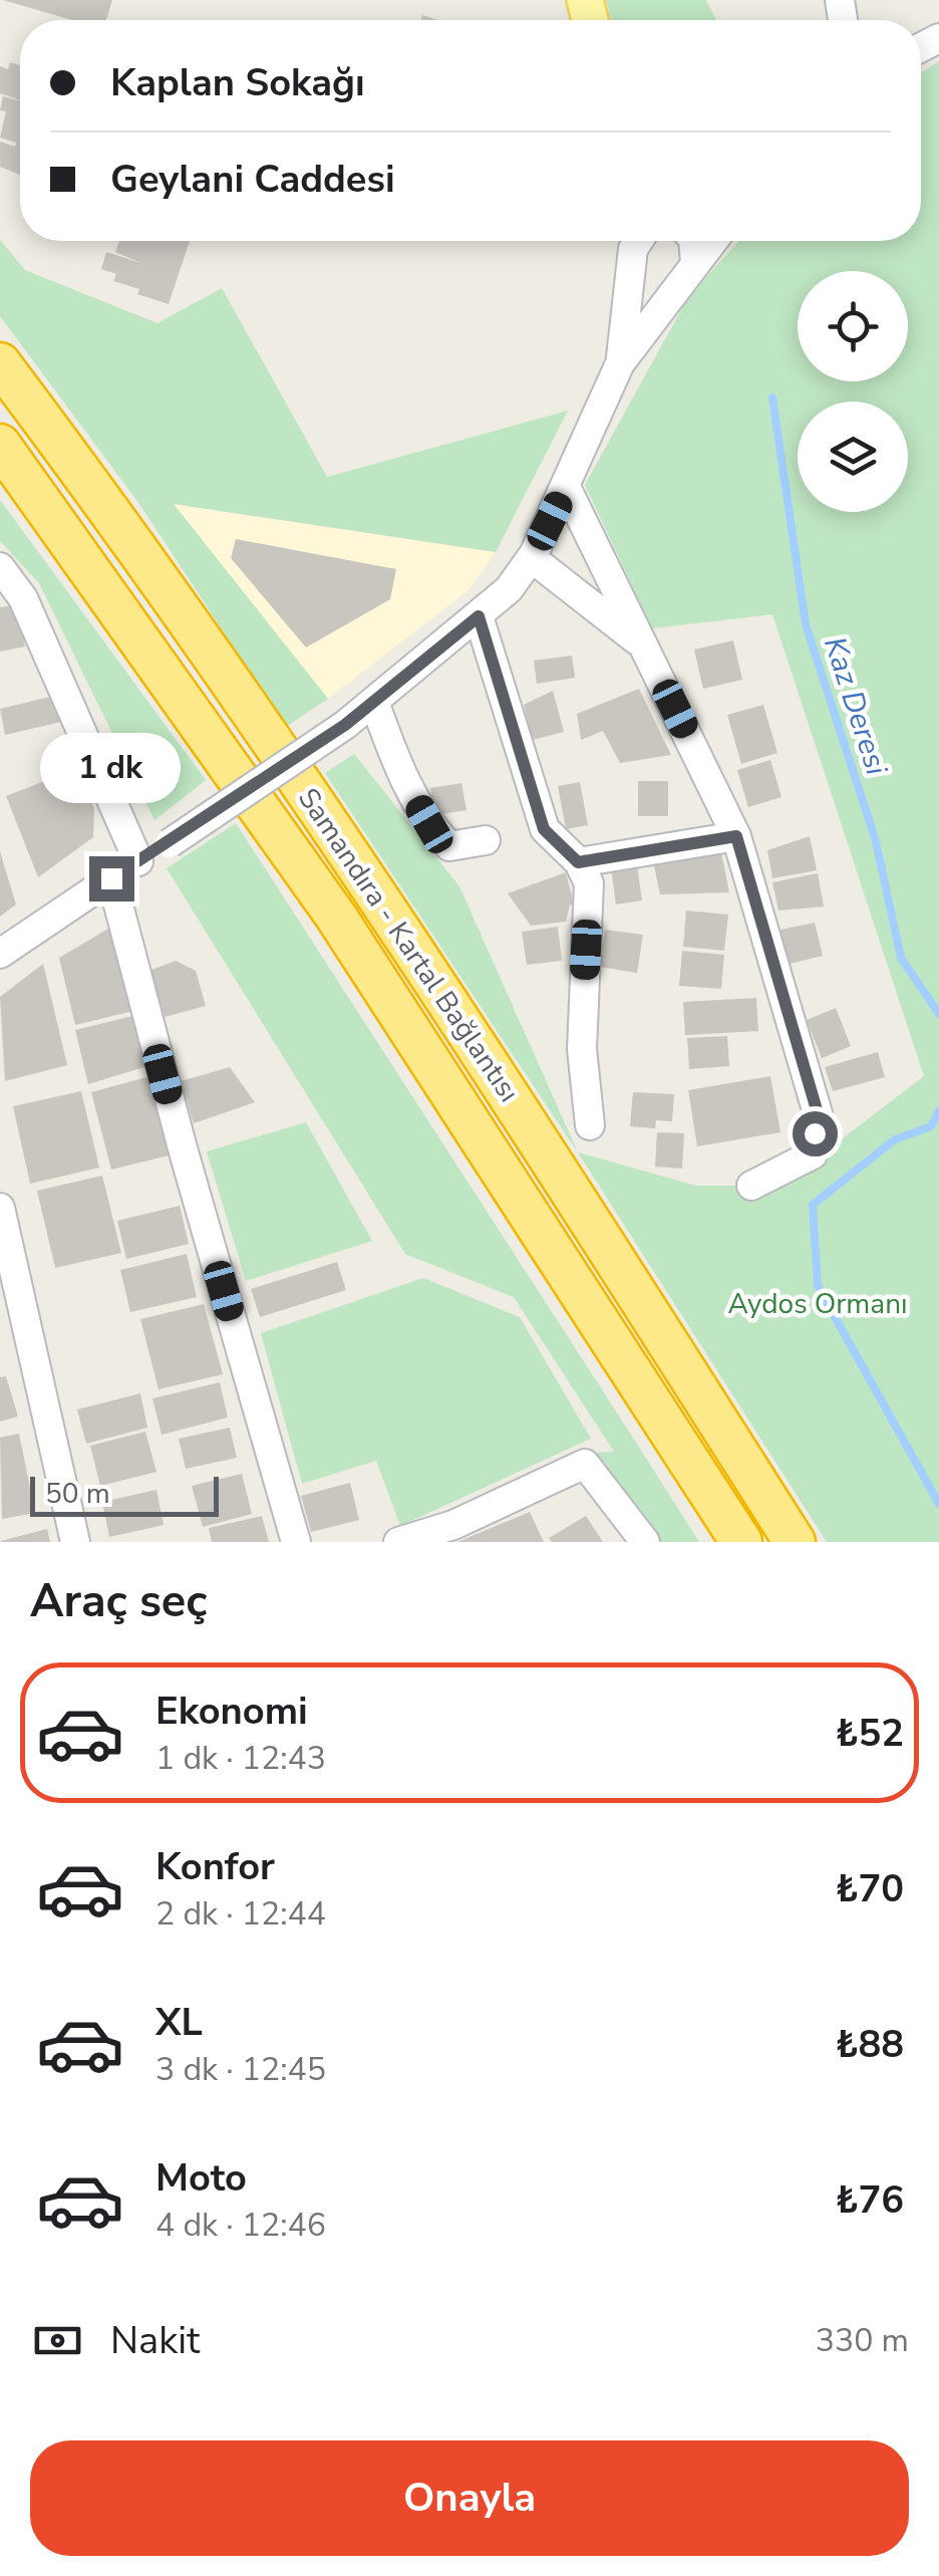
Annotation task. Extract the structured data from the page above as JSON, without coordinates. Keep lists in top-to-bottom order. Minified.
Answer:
{"streets":{"highway":["Samandıra - Kartal Bağlantısı"]},"water":["Kaz Deresi"],"parks":["Aydos Ormanı"],"scale_bar":"50 m","page":{"banner":["Kaplan Sokağı","Geylani Caddesi"],"bubble":"1 dk","scale":"50 m","heading":"Araç seç","list":[{"name":"Ekonomi","note":"1 dk · 12:43","value":"₺52"},{"name":"Konfor","note":"2 dk · 12:44","value":"₺70"},{"name":"XL","note":"3 dk · 12:45","value":"₺88"},{"name":"Moto","note":"4 dk · 12:46","value":"₺76"}],"pay":["Nakit","330 m"],"buttons":"Onayla"}}
